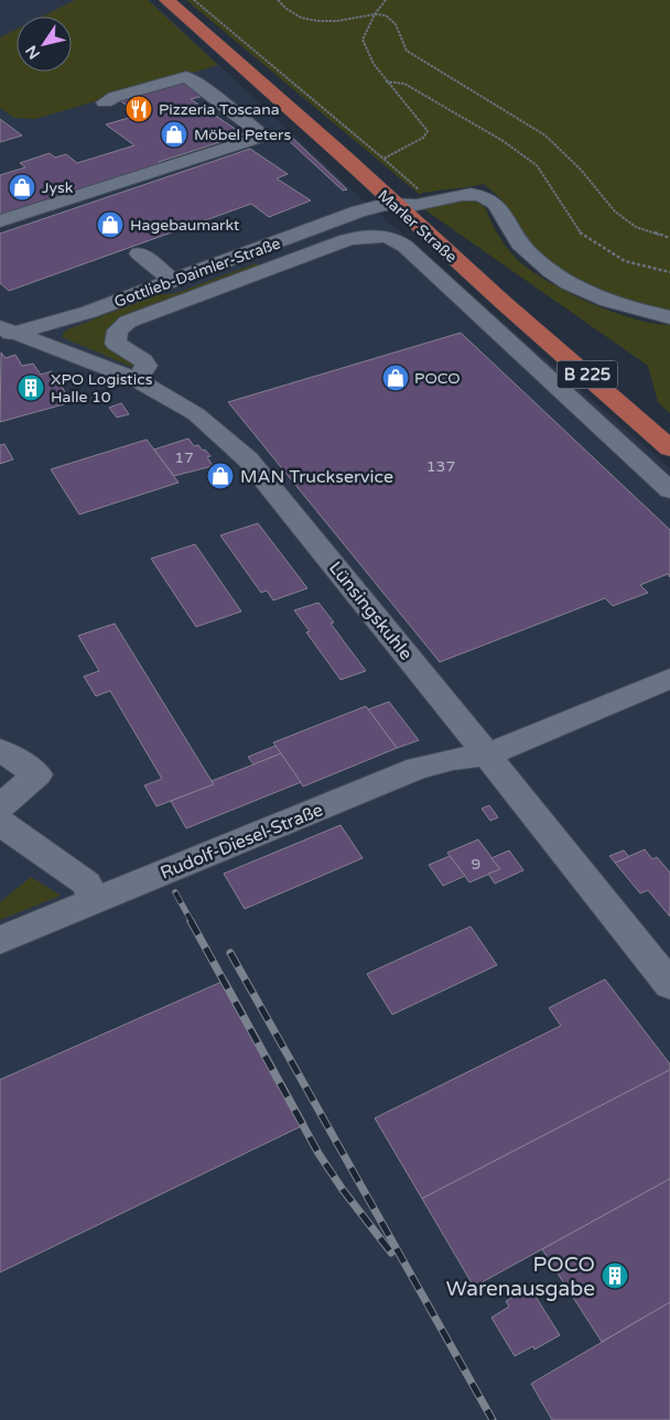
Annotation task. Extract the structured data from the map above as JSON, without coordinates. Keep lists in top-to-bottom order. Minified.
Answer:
{"streets":{"main road":["Marler Straße","B 225"],"street":["Gottlieb-Daimler-Straße","Lünsingskuhle","Rudolf-Diesel-Straße"]},"crossings":[["Marler Straße","Gottlieb-Daimler-Straße"],["Gottlieb-Daimler-Straße","Lünsingskuhle"],["Lünsingskuhle","Rudolf-Diesel-Straße"]],"places":{"restaurant":["Pizzeria Toscana"],"shop":["Möbel Peters","Jysk","Hagebaumarkt","POCO","MAN Truckservice"],"building":["XPO Logistics Halle 10","POCO Warenausgabe"]},"house_numbers":["17","137","9"],"north":"bottom left"}
